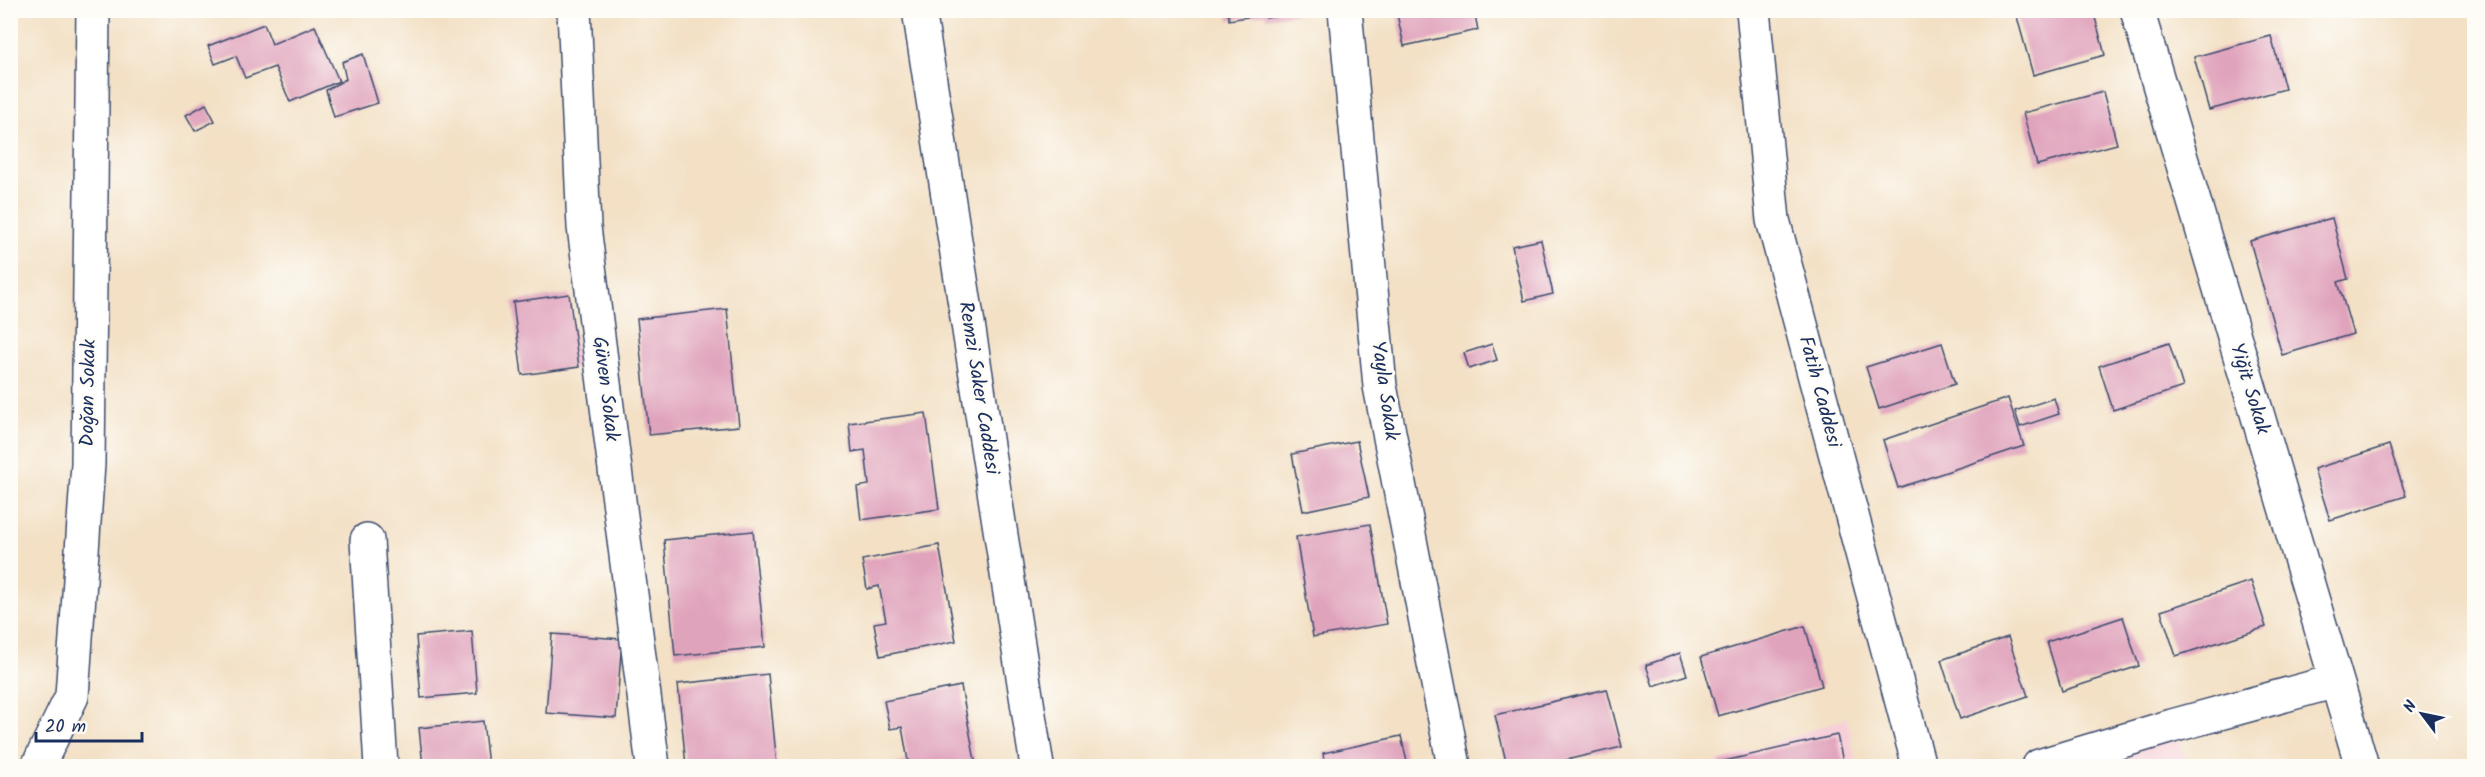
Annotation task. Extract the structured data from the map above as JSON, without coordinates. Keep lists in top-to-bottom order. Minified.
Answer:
{"streets":{"street":["Remzi Saker Caddesi","Güven Sokak","Yiğit Sokak","Yayla Sokak","Fatih Caddesi","Doğan Sokak"]},"scale_bar":"20 m","north":"top left"}
